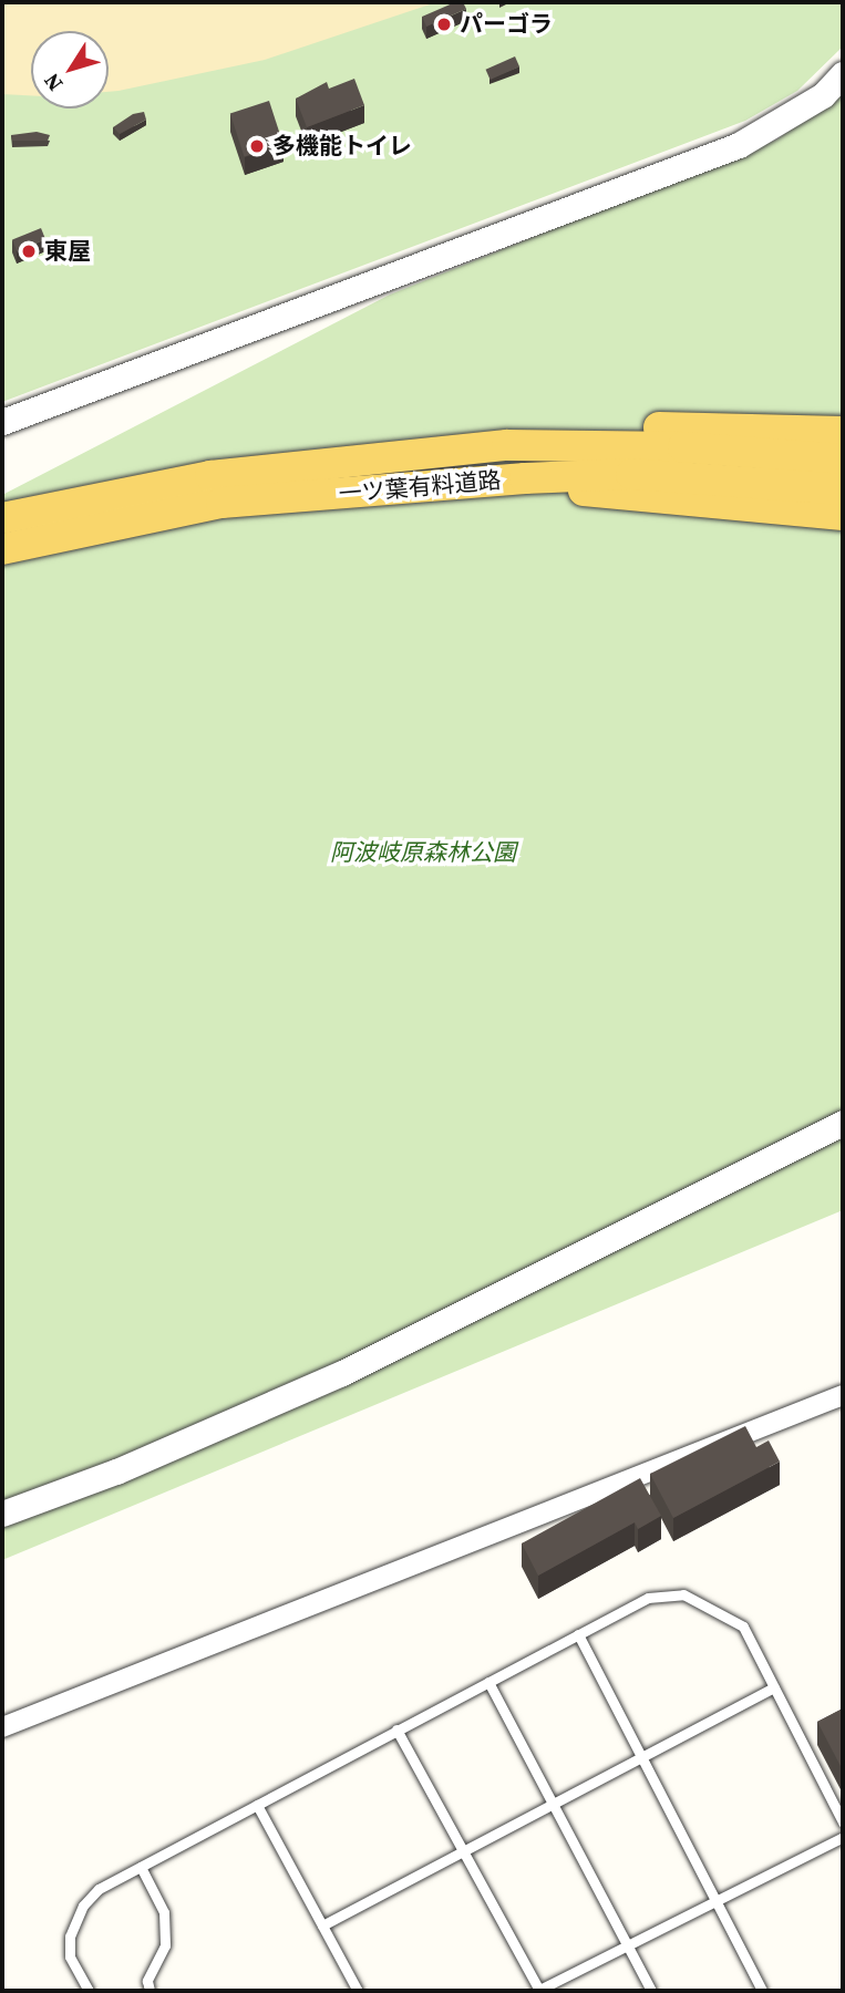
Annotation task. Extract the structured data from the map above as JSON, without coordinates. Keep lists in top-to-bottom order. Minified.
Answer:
{"streets":{"main road":["一ツ葉有料道路"]},"parks":["阿波岐原森林公園"],"places":["パーゴラ","多機能トイレ","東屋"],"north":"bottom left"}
